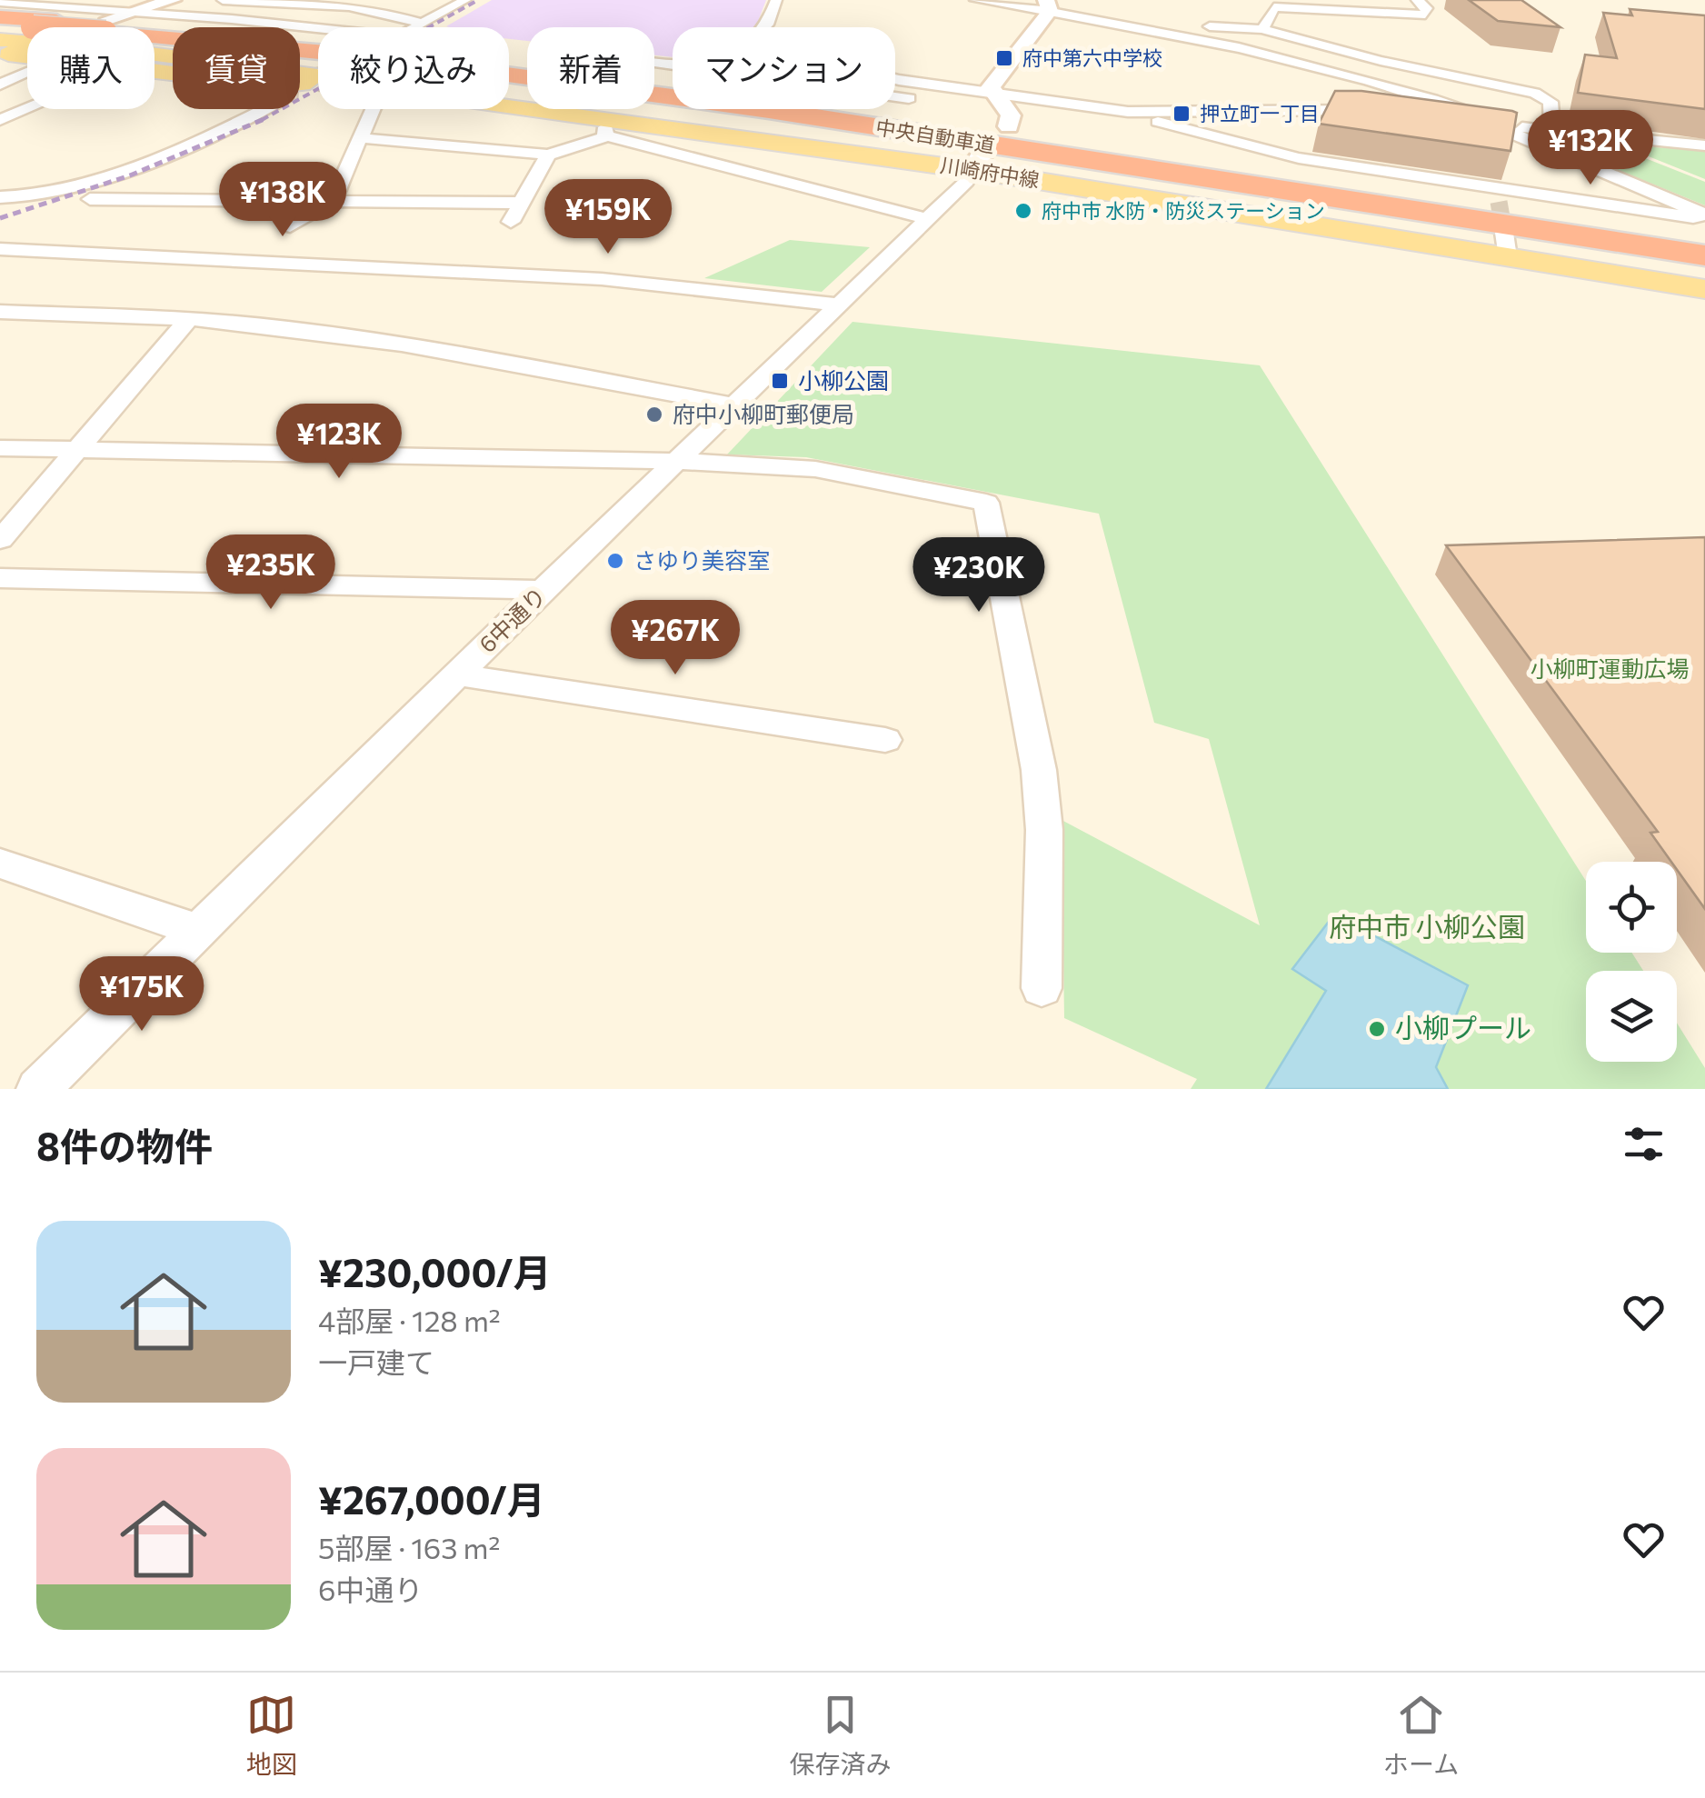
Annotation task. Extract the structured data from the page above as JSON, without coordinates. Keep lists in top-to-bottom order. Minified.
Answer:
{"streets":{"highway":["中央自動車道"],"main road":["川崎府中線"],"street":["6中通り"]},"crossings":[["川崎府中線","6中通り"]],"parks":["小柳町運動広場","府中市 小柳公園"],"places":{"transit":["府中第六中学校","押立町一丁目","小柳公園"],"other":["府中市 水防・防災ステーション","府中小柳町郵便局","さゆり美容室","小柳プール"]},"page":{"chip":["購入","賃貸","絞り込み","新着","マンション"],"price":["¥132K","¥138K","¥159K","¥123K","¥235K","¥230K","¥267K","¥175K"],"heading":"8件の物件","list":[{"name":"¥230,000/月","note":"4部屋 · 128 m² · 一戸建て"},{"name":"¥267,000/月","note":"5部屋 · 163 m² · 6中通り"}],"tabs":["地図","保存済み","ホーム"]}}
